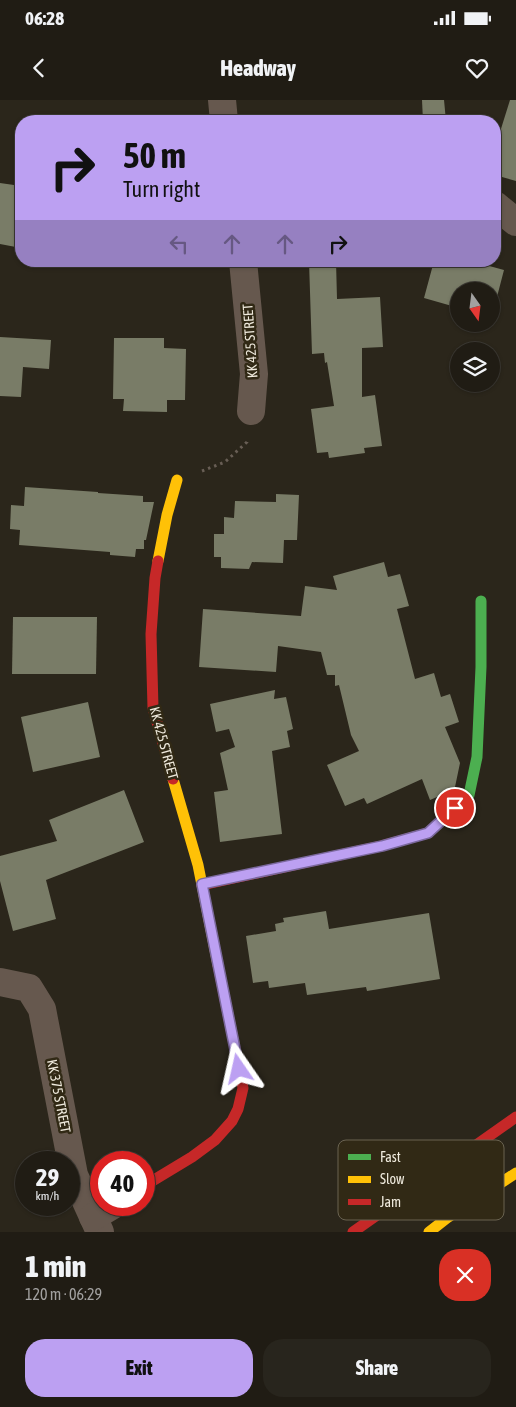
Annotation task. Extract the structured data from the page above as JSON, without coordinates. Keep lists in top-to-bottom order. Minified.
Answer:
{"streets":{"main road":["KK 425 STREET"],"street":["KK 375 STREET"]},"legend":["Fast","Slow","Jam"],"north":"bottom","page":{"status":"06:28","header":"Headway","turn":["50 m","Turn right"],"speed":"29 km/h","limit":"40","heading":["1 min","120 m · 06:29"],"buttons":["Exit","Share"]}}
